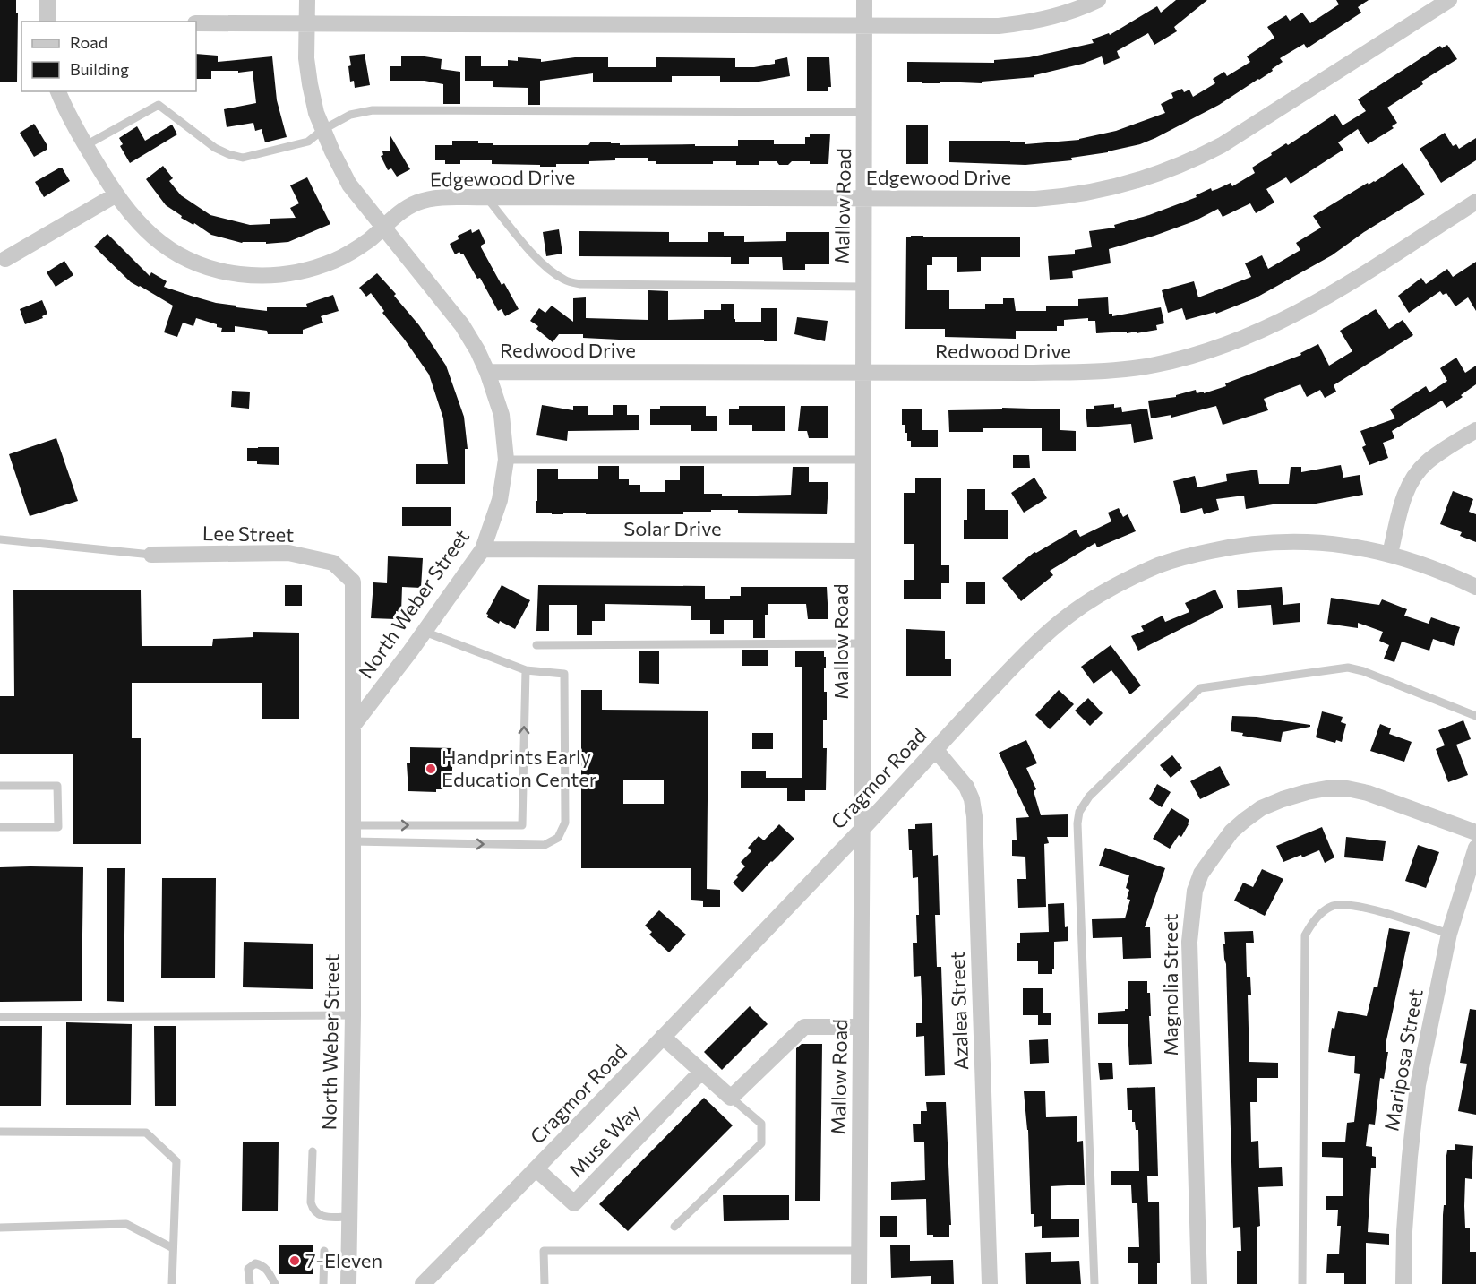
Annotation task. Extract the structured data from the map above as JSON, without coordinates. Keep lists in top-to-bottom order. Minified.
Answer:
{"streets":{"street":["Edgewood Drive","Mallow Road","Redwood Drive","Solar Drive","Lee Street","North Weber Street","Cragmor Road","Magnolia Street","Azalea Street","Mariposa Street","Muse Way"]},"crossings":[["Edgewood Drive","Mallow Road"],["Edgewood Drive","North Weber Street"],["Mallow Road","Redwood Drive"],["Mallow Road","Solar Drive"],["Mallow Road","Cragmor Road"],["Redwood Drive","North Weber Street"],["Solar Drive","North Weber Street"],["Lee Street","North Weber Street"],["Cragmor Road","Azalea Street"],["Cragmor Road","Muse Way"]],"places":["Handprints Early Education Center","7-Eleven"],"legend":["Road","Building"]}
